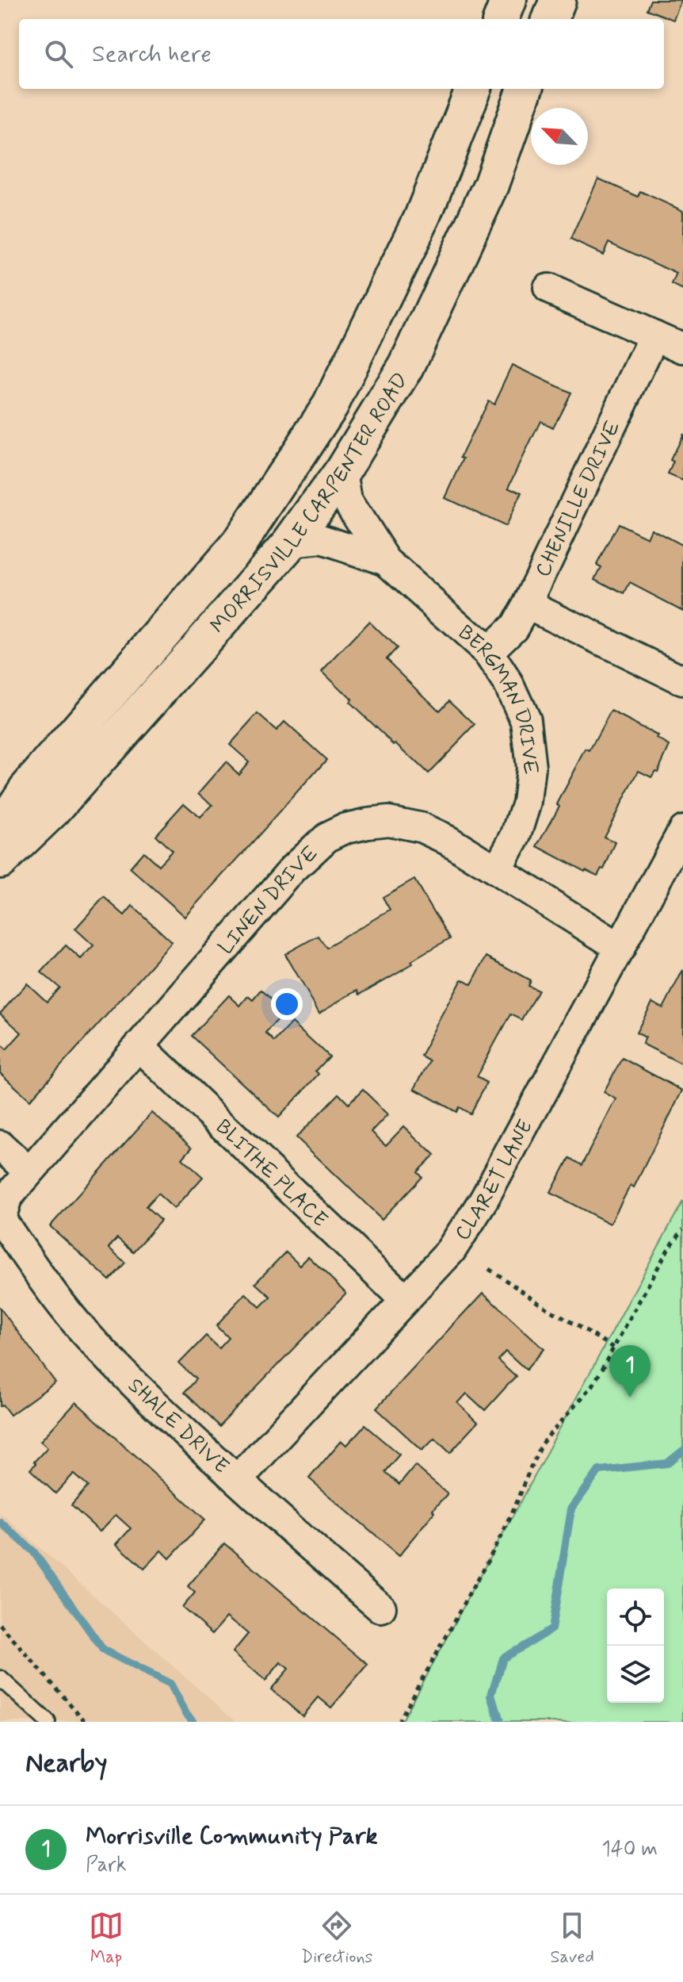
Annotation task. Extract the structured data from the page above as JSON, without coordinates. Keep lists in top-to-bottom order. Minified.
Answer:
{"streets":{"main road":["MORRISVILLE CARPENTER ROAD"],"street":["CHENILLE DRIVE","BERGMAN DRIVE","LINEN DRIVE","BLITHE PLACE","CLARET LANE","SHALE DRIVE"]},"crossings":[["CHENILLE DRIVE","BERGMAN DRIVE"],["MORRISVILLE CARPENTER ROAD","BERGMAN DRIVE"],["BERGMAN DRIVE","LINEN DRIVE"],["LINEN DRIVE","BLITHE PLACE"],["LINEN DRIVE","CLARET LANE"],["LINEN DRIVE","SHALE DRIVE"],["BLITHE PLACE","CLARET LANE"],["CLARET LANE","SHALE DRIVE"]],"north":"top left","page":{"search":"Search here","pins":"1","heading":"Nearby","list":[{"mark":"1","name":"Morrisville Community Park","note":"Park","value":"140 m"}],"nav":["Map","Directions","Saved"]}}
